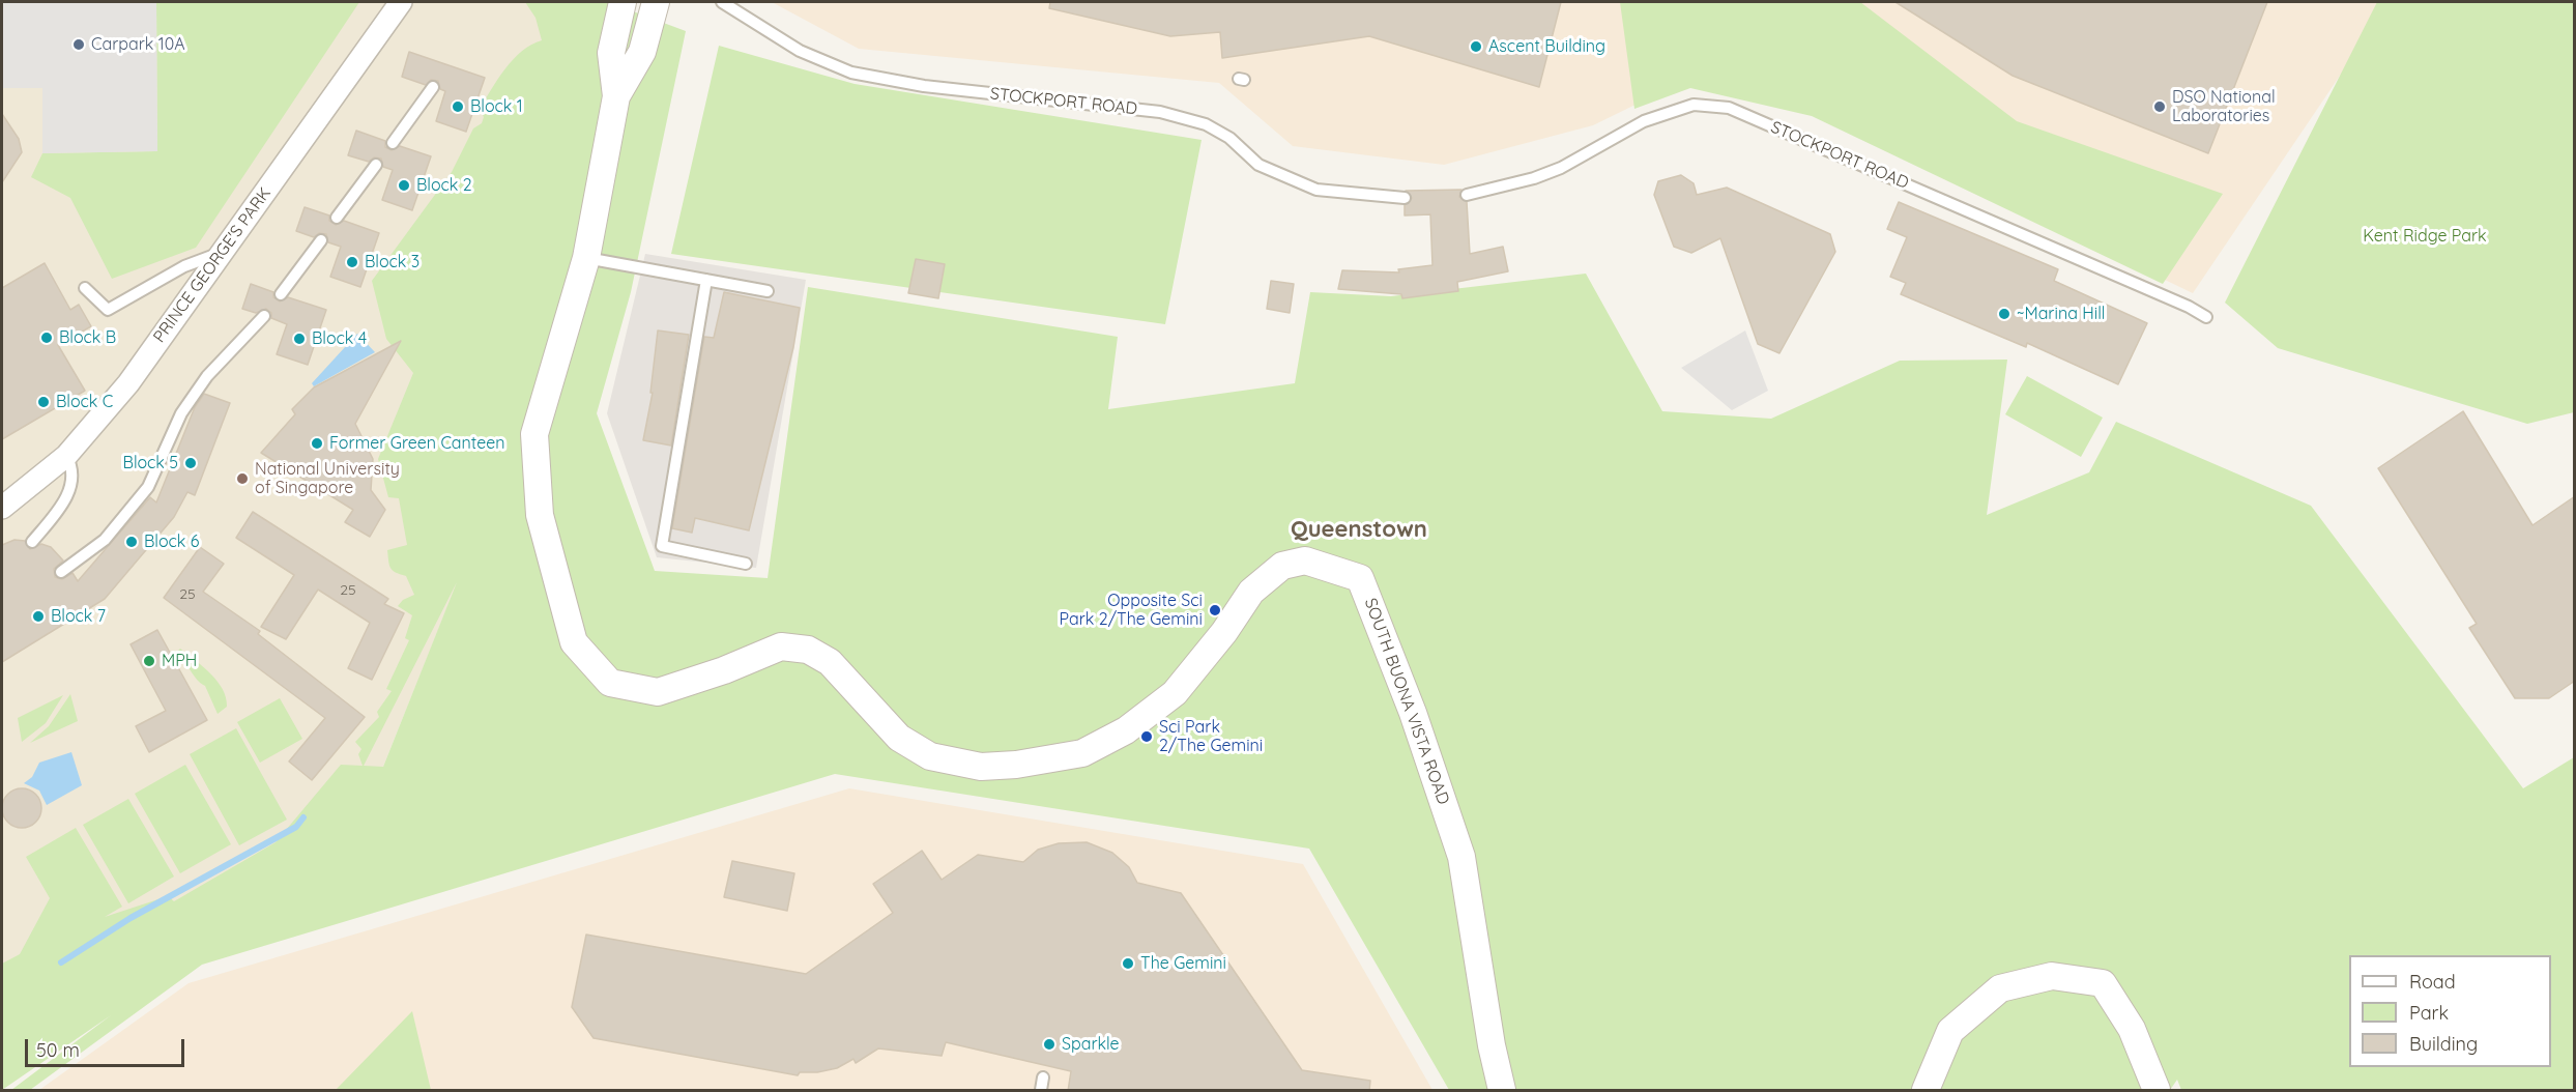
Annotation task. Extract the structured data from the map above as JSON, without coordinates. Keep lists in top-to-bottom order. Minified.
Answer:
{"streets":{"street":["PRINCE GEORGE'S PARK","SOUTH BUONA VISTA ROAD"],"lane":["STOCKPORT ROAD"]},"districts":["Queenstown"],"parks":["Kent Ridge Park"],"places":["Carpark 10A","Ascent Building","Block 1","DSO National Laboratories","Block 2","Block 3","~Marina Hill","Block B","Block 4","Block C","Former Green Canteen","Block 5","National University of Singapore","Block 6","Opposite Sci Park 2/The Gemini","Block 7","MPH","Sci Park 2/The Gemini","The Gemini","Sparkle"],"house_numbers":["25","25"],"legend":["Road","Park","Building"],"scale_bar":"50 m"}
